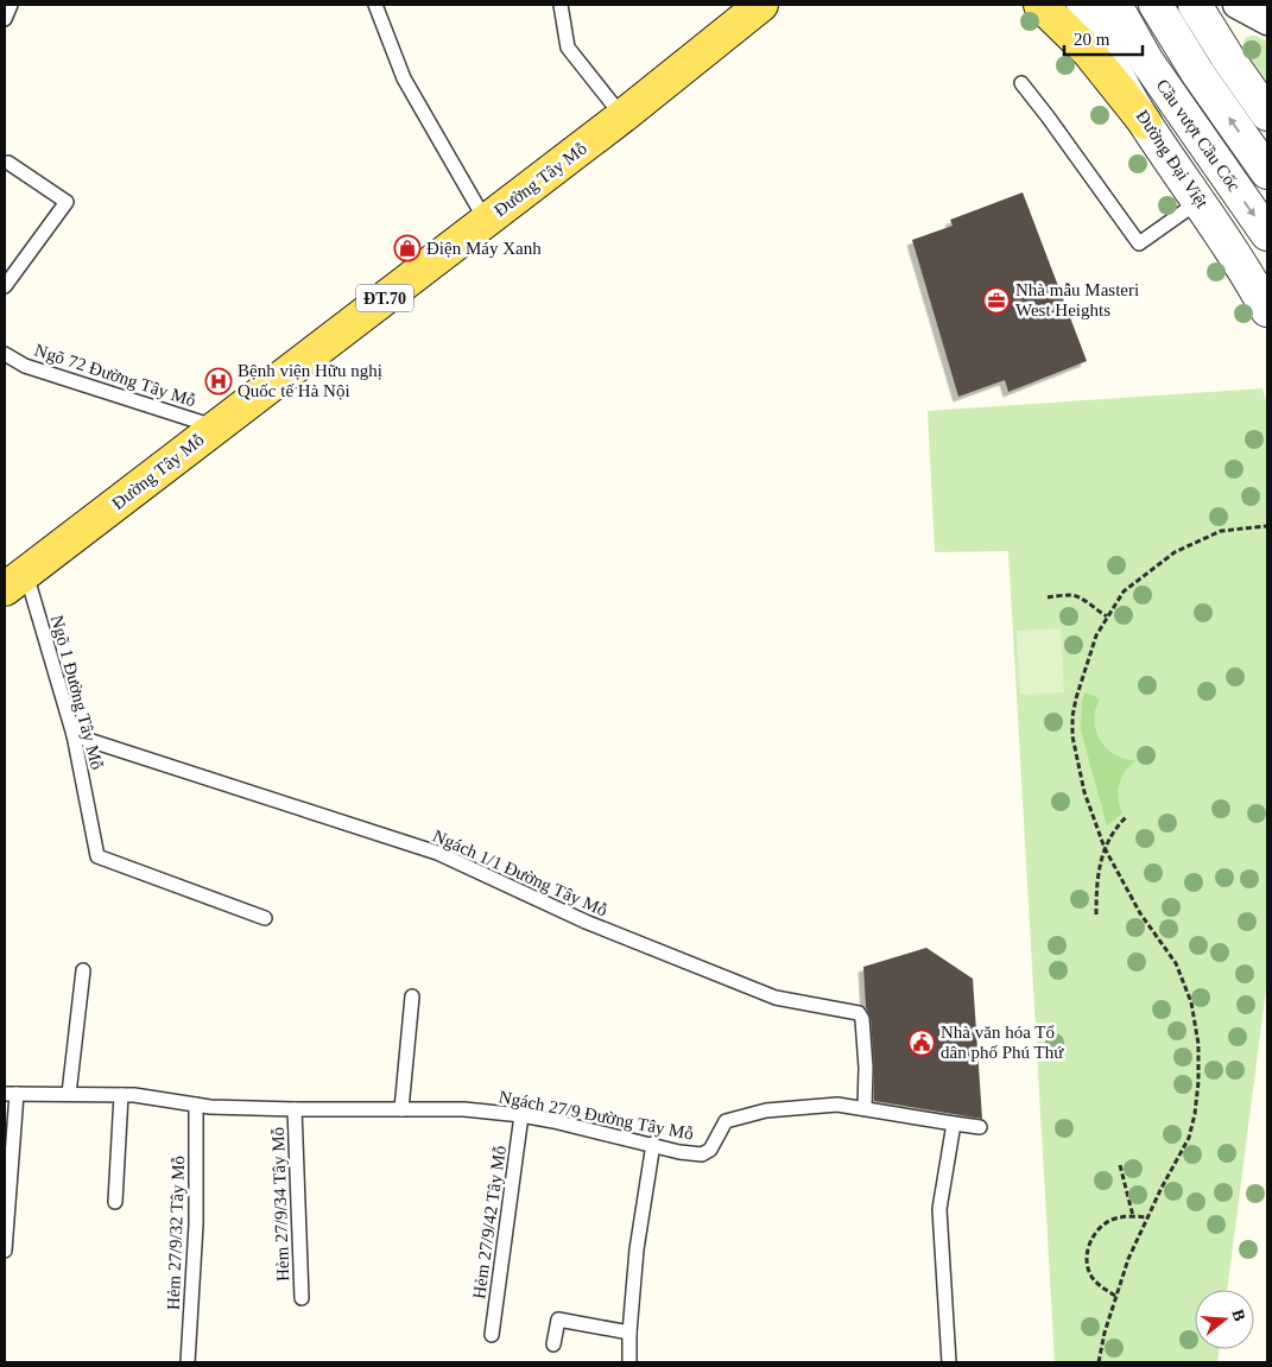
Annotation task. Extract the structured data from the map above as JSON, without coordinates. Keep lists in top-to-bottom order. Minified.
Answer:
{"streets":{"main road":["Đường Tây Mỗ","ĐT.70"],"street":["Cầu vượt Cầu Cốc","Đường Đại Việt"],"lane":["Ngõ 72 Đường Tây Mỗ","Ngõ 1 Đường Tây Mỗ","Ngách 1/1 Đường Tây Mỗ","Ngách 27/9 Đường Tây Mỗ","Hẻm 27/9/34 Tây Mỗ","Hẻm 27/9/42 Tây Mỗ","Hẻm 27/9/32 Tây Mỗ"]},"crossings":[["Đường Tây Mỗ","Ngõ 72 Đường Tây Mỗ"],["Đường Tây Mỗ","Ngõ 1 Đường Tây Mỗ"],["Ngõ 1 Đường Tây Mỗ","Ngách 1/1 Đường Tây Mỗ"],["Ngách 1/1 Đường Tây Mỗ","Ngách 27/9 Đường Tây Mỗ"],["Ngách 27/9 Đường Tây Mỗ","Hẻm 27/9/34 Tây Mỗ"],["Ngách 27/9 Đường Tây Mỗ","Hẻm 27/9/42 Tây Mỗ"],["Ngách 27/9 Đường Tây Mỗ","Hẻm 27/9/32 Tây Mỗ"]],"places":{"shop":["Điện Máy Xanh"],"office":["Nhà mẫu Masteri West Heights"],"hospital":["Bệnh viện Hữu nghị Quốc tế Hà Nội"],"public building":["Nhà văn hóa Tổ dân phố Phú Thứ"]},"scale_bar":"20 m","north":"right"}
